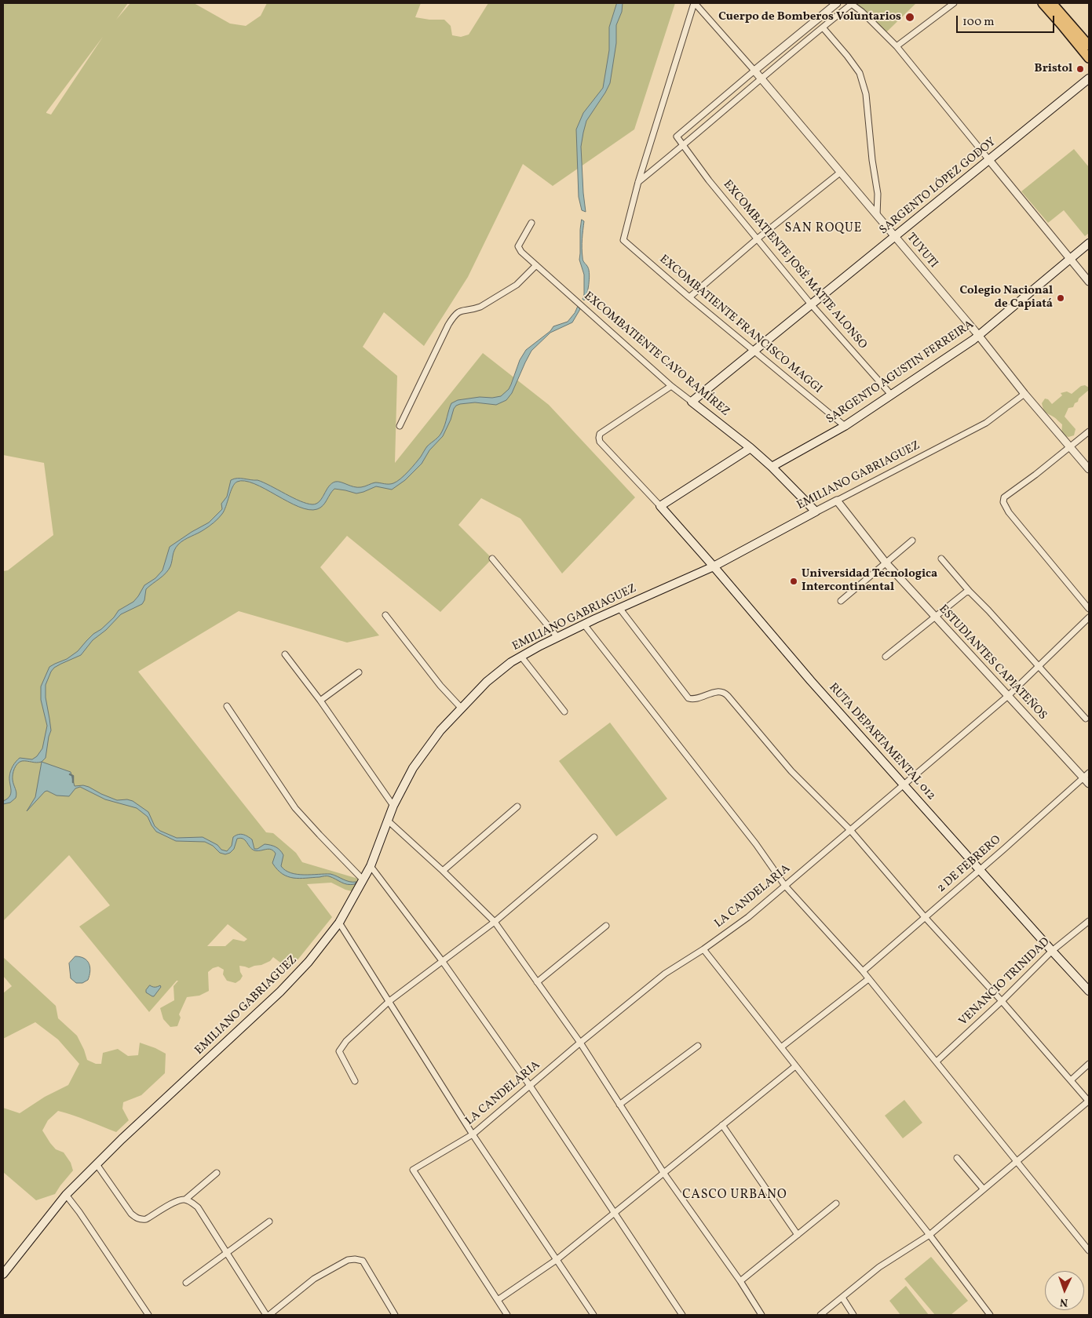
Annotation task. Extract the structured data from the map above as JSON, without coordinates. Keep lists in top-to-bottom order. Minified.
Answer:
{"streets":{"main road":["SARGENTO LÓPEZ GODOY","EXCOMBATIENTE CAYO RAMÍREZ","SARGENTO AGUSTIN FERREIRA","EMILIANO GABRIAGUEZ","RUTA DEPARTAMENTAL 012"],"street":["TUYUTI","EXCOMBATIENTE JOSÉ MATTE ALONSO","EXCOMBATIENTE FRANCISCO MAGGI","ESTUDIANTES CAPIATEÑOS","2 DE FEBRERO","LA CANDELARIA","VENANCIO TRINIDAD"]},"crossings":[["SARGENTO LÓPEZ GODOY","TUYUTI"],["SARGENTO LÓPEZ GODOY","EXCOMBATIENTE JOSÉ MATTE ALONSO"],["SARGENTO LÓPEZ GODOY","EXCOMBATIENTE FRANCISCO MAGGI"],["SARGENTO LÓPEZ GODOY","EXCOMBATIENTE CAYO RAMÍREZ"],["TUYUTI","SARGENTO AGUSTIN FERREIRA"],["TUYUTI","EMILIANO GABRIAGUEZ"],["EXCOMBATIENTE JOSÉ MATTE ALONSO","SARGENTO AGUSTIN FERREIRA"],["EXCOMBATIENTE FRANCISCO MAGGI","SARGENTO AGUSTIN FERREIRA"],["EXCOMBATIENTE CAYO RAMÍREZ","SARGENTO AGUSTIN FERREIRA"],["EXCOMBATIENTE CAYO RAMÍREZ","EMILIANO GABRIAGUEZ"],["EMILIANO GABRIAGUEZ","ESTUDIANTES CAPIATEÑOS"],["EMILIANO GABRIAGUEZ","RUTA DEPARTAMENTAL 012"],["ESTUDIANTES CAPIATEÑOS","2 DE FEBRERO"],["ESTUDIANTES CAPIATEÑOS","LA CANDELARIA"],["RUTA DEPARTAMENTAL 012","2 DE FEBRERO"],["RUTA DEPARTAMENTAL 012","LA CANDELARIA"],["RUTA DEPARTAMENTAL 012","VENANCIO TRINIDAD"]],"districts":["SAN ROQUE","CASCO URBANO"],"places":["Cuerpo de Bomberos Voluntarios","Bristol","Colegio Nacional de Capiatá","Universidad Tecnologica Intercontinental"],"scale_bar":"100 m","north":"bottom"}
